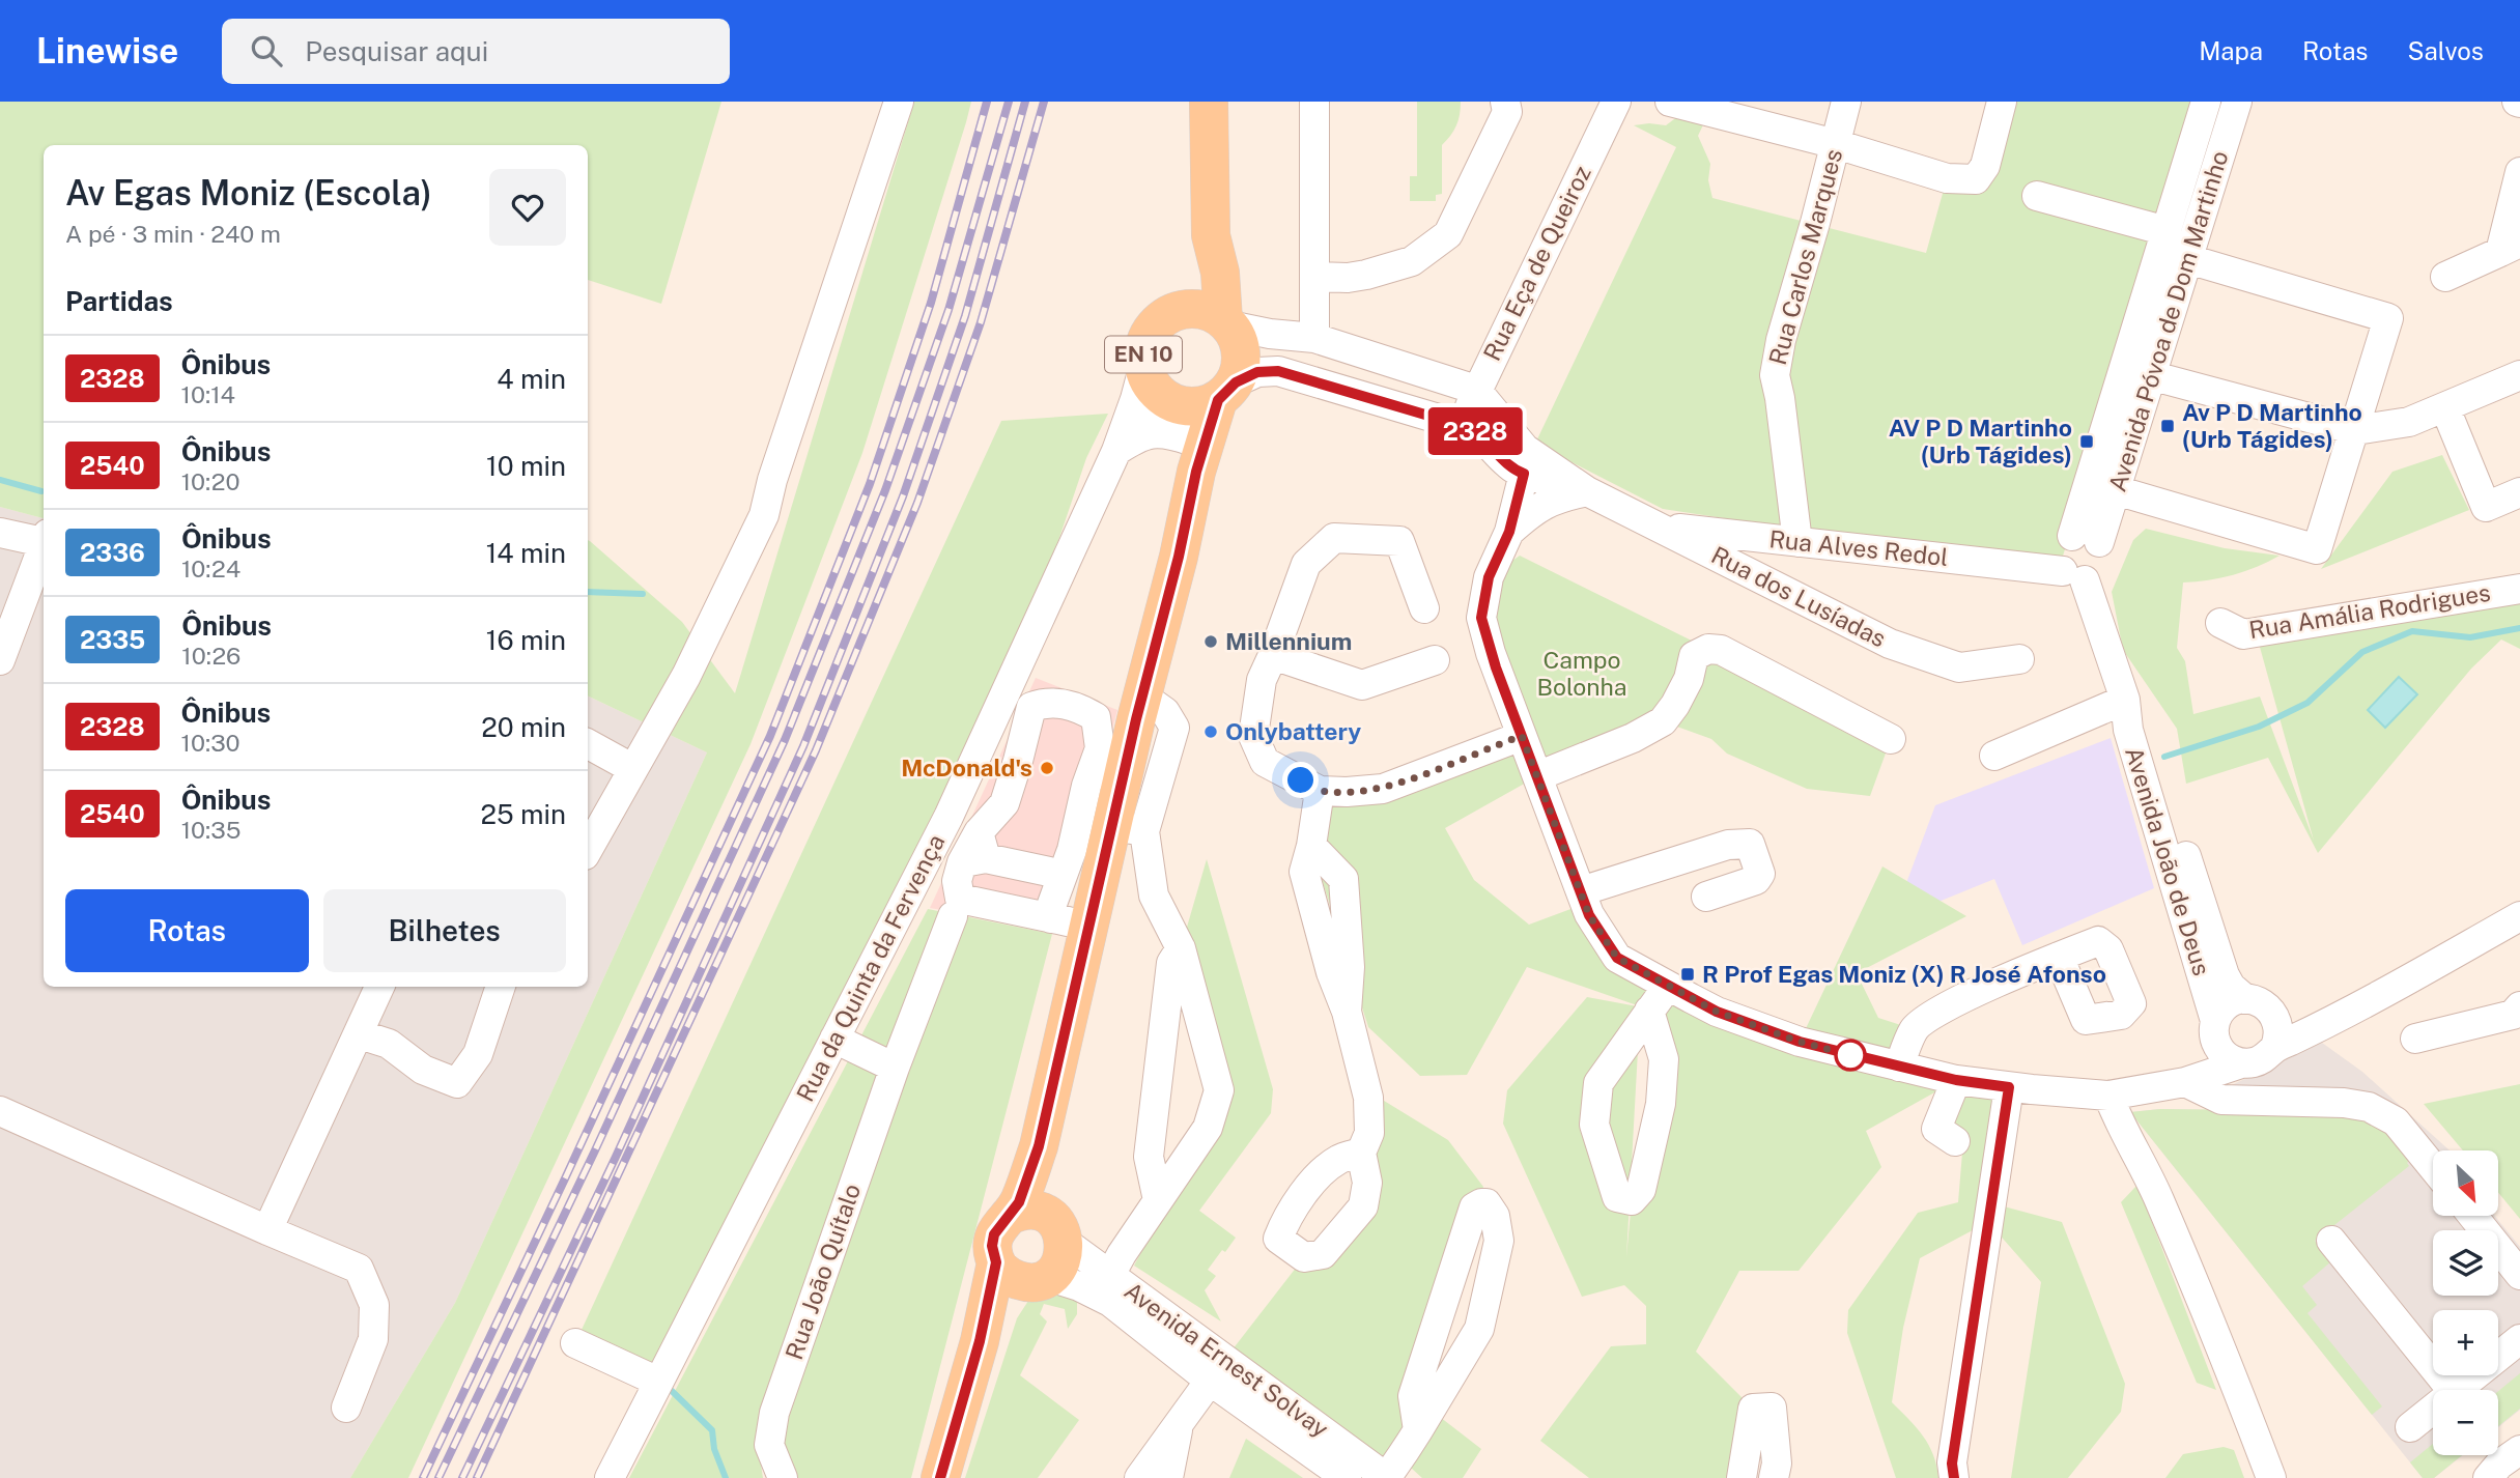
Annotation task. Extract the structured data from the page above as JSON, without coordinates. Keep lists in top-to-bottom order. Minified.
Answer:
{"streets":{"main road":["EN 10"],"street":["Rua Carlos Marques","Rua Eça de Queiroz","Avenida Póvoa de Dom Martinho","Rua Alves Redol","Rua dos Lusíadas","Rua Amália Rodrigues","Avenida João de Deus","Rua da Quinta da Fervença","Rua João Quítalo","Avenida Ernest Solvay"]},"crossings":[["Rua Carlos Marques","Rua Alves Redol"],["Rua Eça de Queiroz","Rua dos Lusíadas"],["Avenida Póvoa de Dom Martinho","Rua Alves Redol"],["Avenida Póvoa de Dom Martinho","Avenida João de Deus"],["EN 10","Rua da Quinta da Fervença"],["EN 10","Avenida Ernest Solvay"],["Rua Alves Redol","Rua dos Lusíadas"],["Rua Alves Redol","Avenida João de Deus"]],"parks":["Campo Bolonha"],"places":{"transit":["Av P D Martinho (Urb Tágides)","AV P D Martinho (Urb Tágides)","R Prof Egas Moniz (X) R José Afonso"],"other":["Millennium","Onlybattery","McDonald's"]},"lines":["bus line 2328"],"north":"bottom right","page":{"header":"Linewise","search":"Pesquisar aqui","nav":["Mapa","Rotas","Salvos"],"on_map":"2328","heading":[["Av Egas Moniz (Escola)","A pé · 3 min · 240 m"],"Partidas"],"list":[{"mark":"2328","name":"Ônibus","note":"10:14","value":"4 min"},{"mark":"2540","name":"Ônibus","note":"10:20","value":"10 min"},{"mark":"2336","name":"Ônibus","note":"10:24","value":"14 min"},{"mark":"2335","name":"Ônibus","note":"10:26","value":"16 min"},{"mark":"2328","name":"Ônibus","note":"10:30","value":"20 min"},{"mark":"2540","name":"Ônibus","note":"10:35","value":"25 min"}],"buttons":["Rotas","Bilhetes"],"map_buttons":["+","−"]}}
